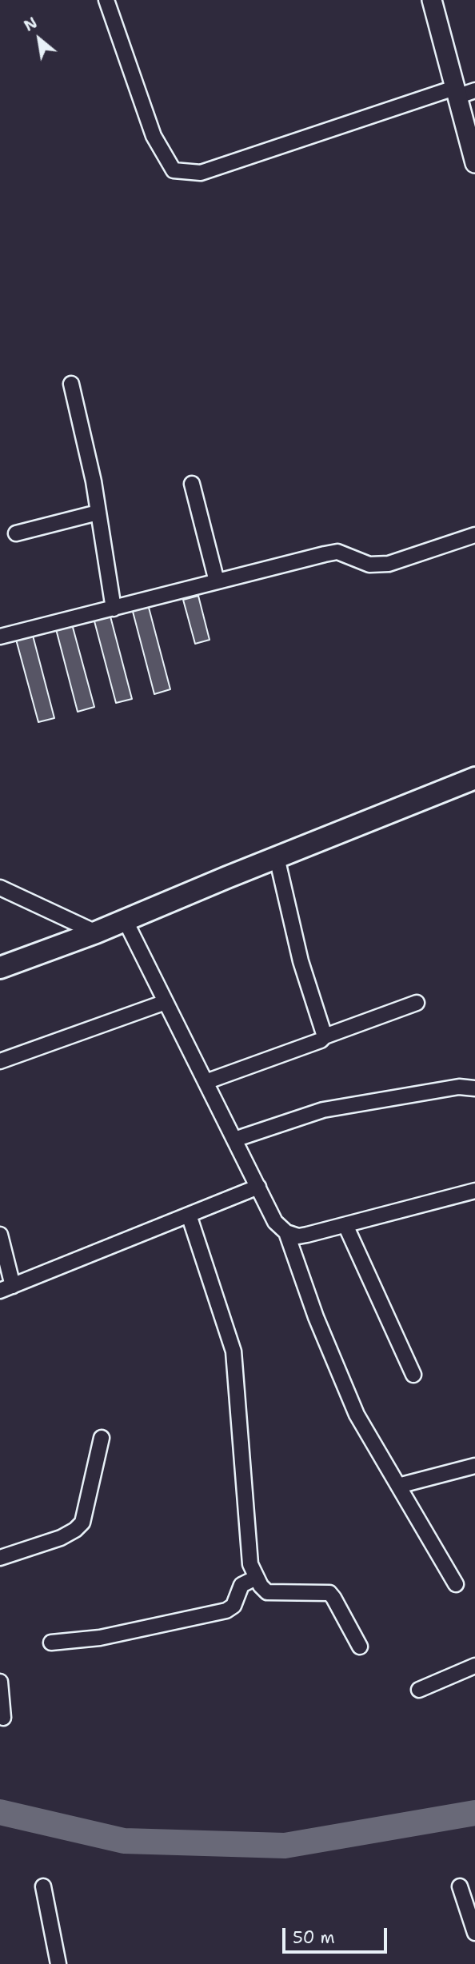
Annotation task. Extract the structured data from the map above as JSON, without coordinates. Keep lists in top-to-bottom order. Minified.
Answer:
{"scale_bar":"50 m","north":"top left"}
